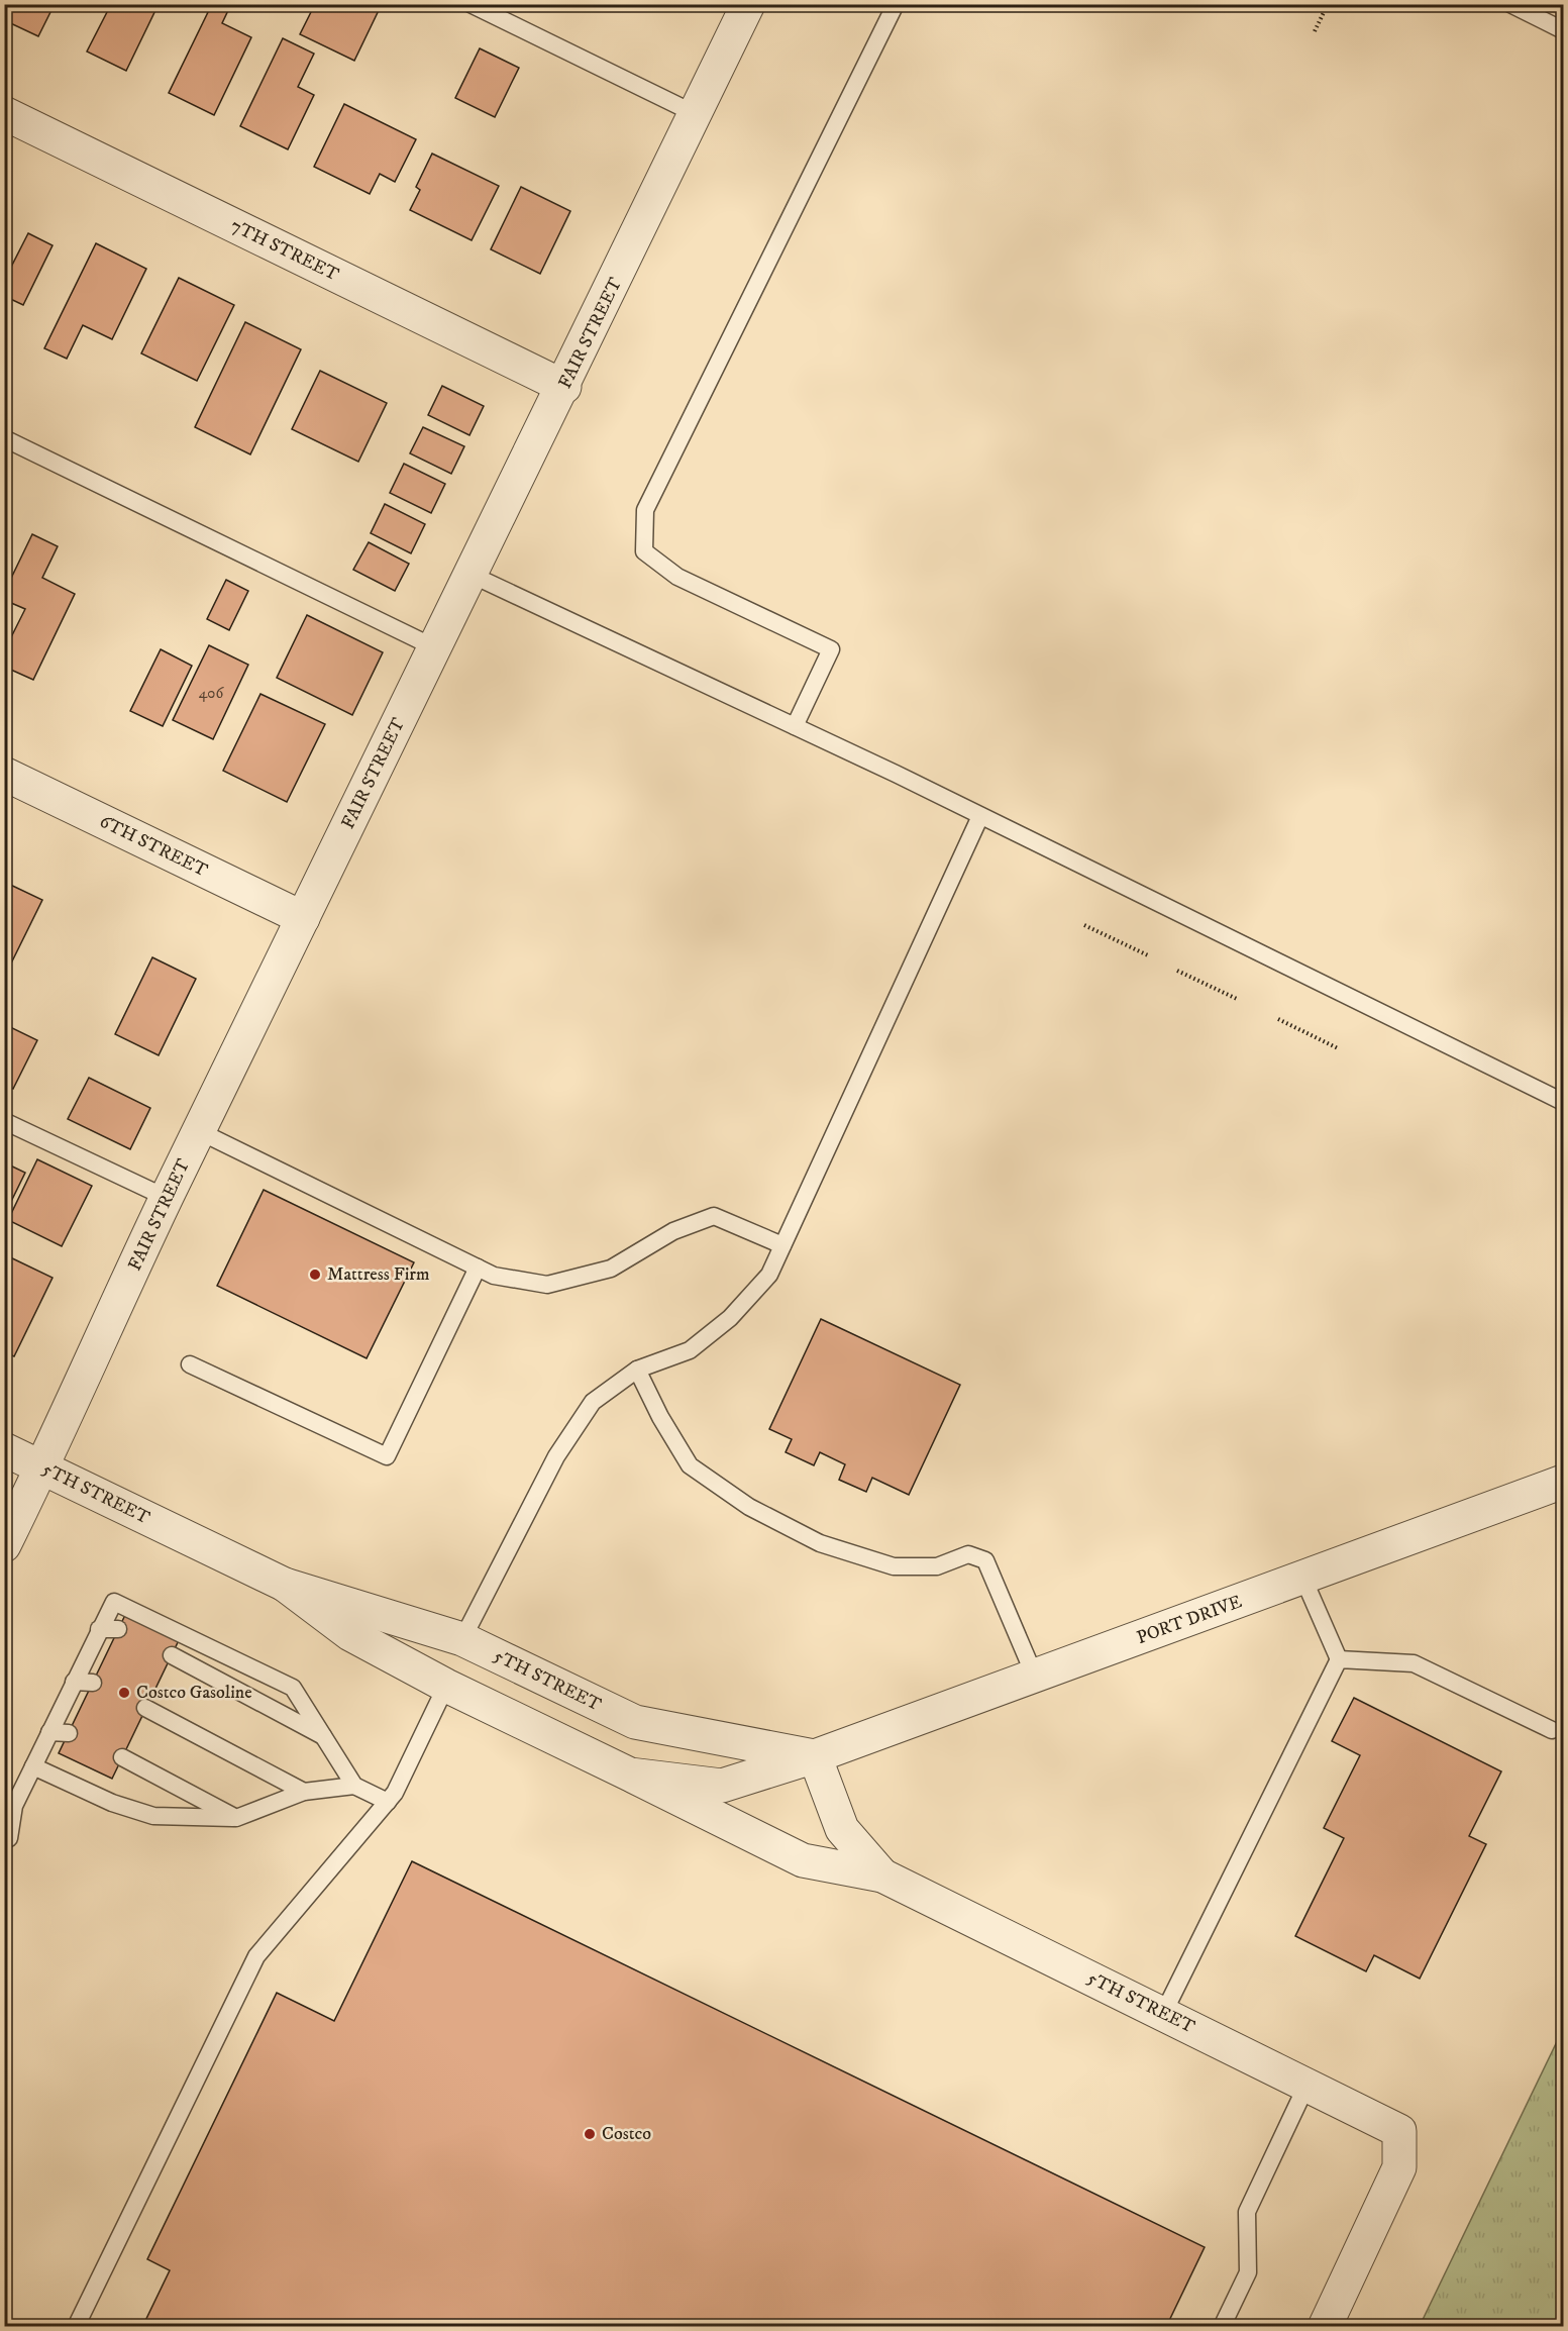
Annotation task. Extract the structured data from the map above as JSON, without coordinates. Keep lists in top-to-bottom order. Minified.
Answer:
{"streets":{"street":["7TH STREET","FAIR STREET","6TH STREET","5TH STREET","PORT DRIVE"]},"crossings":[["7TH STREET","FAIR STREET"],["FAIR STREET","6TH STREET"],["FAIR STREET","5TH STREET"],["5TH STREET","PORT DRIVE"]],"places":["Mattress Firm","Costco Gasoline","Costco"],"house_numbers":["406"]}
